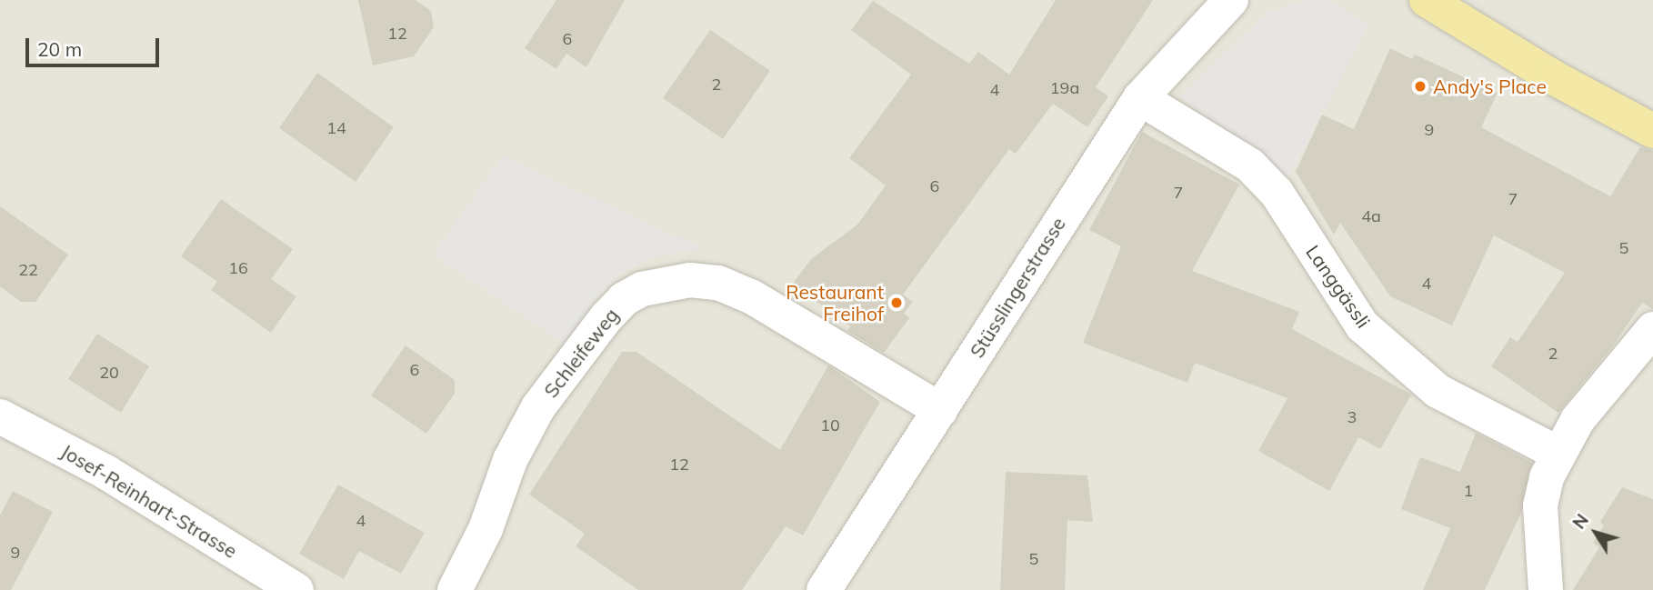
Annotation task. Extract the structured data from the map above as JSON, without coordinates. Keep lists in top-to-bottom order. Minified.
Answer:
{"streets":{"street":["Langgässli","Stüsslingerstrasse","Schleifeweg","Josef-Reinhart-Strasse"]},"crossings":[["Langgässli","Stüsslingerstrasse"],["Stüsslingerstrasse","Schleifeweg"]],"places":["Andy's Place","Restaurant Freihof"],"house_numbers":["12","6","2","19a","4","14","9","6","7","7","4a","5","16","22","4","2","6","20","3","10","12","1","4","9","5"],"scale_bar":"20 m","north":"top left"}
